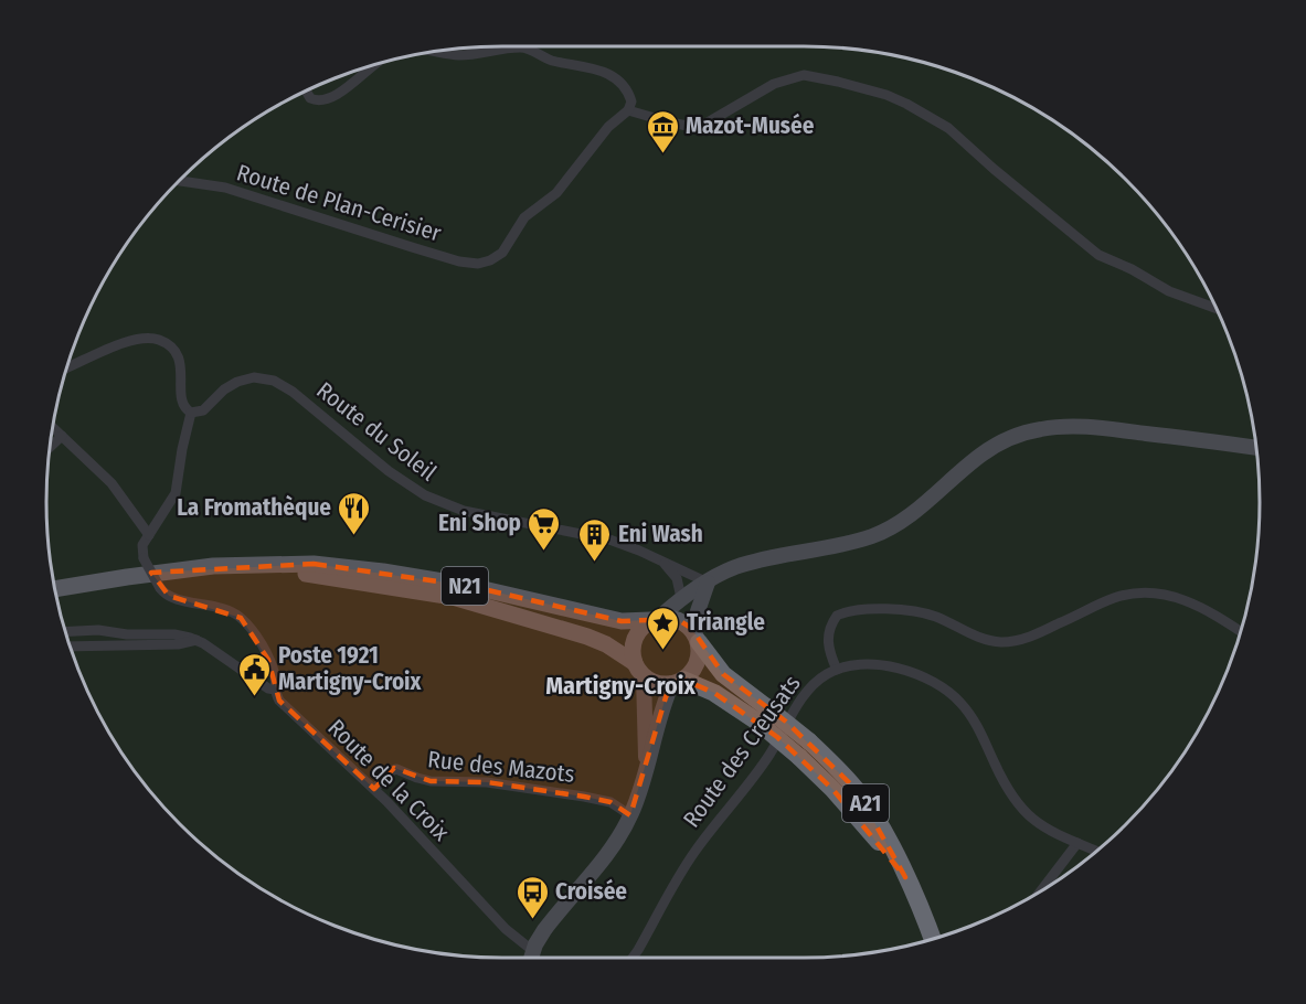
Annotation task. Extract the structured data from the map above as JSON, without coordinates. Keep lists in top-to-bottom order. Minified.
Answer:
{"streets":{"highway":["A21"],"main road":["N21"],"street":["Route de Plan-Cerisier","Route du Soleil","Route des Creusats","Rue des Mazots","Route de la Croix"]},"crossings":[["N21","A21"],["Rue des Mazots","Route de la Croix"]],"districts":["Martigny-Croix"],"places":{"museum":["Mazot-Musée"],"restaurant":["La Fromathèque"],"supermarket":["Eni Shop"],"building":["Eni Wash"],"place":["Triangle"],"public building":["Poste 1921 Martigny-Croix"],"bus stop":["Croisée"]}}
